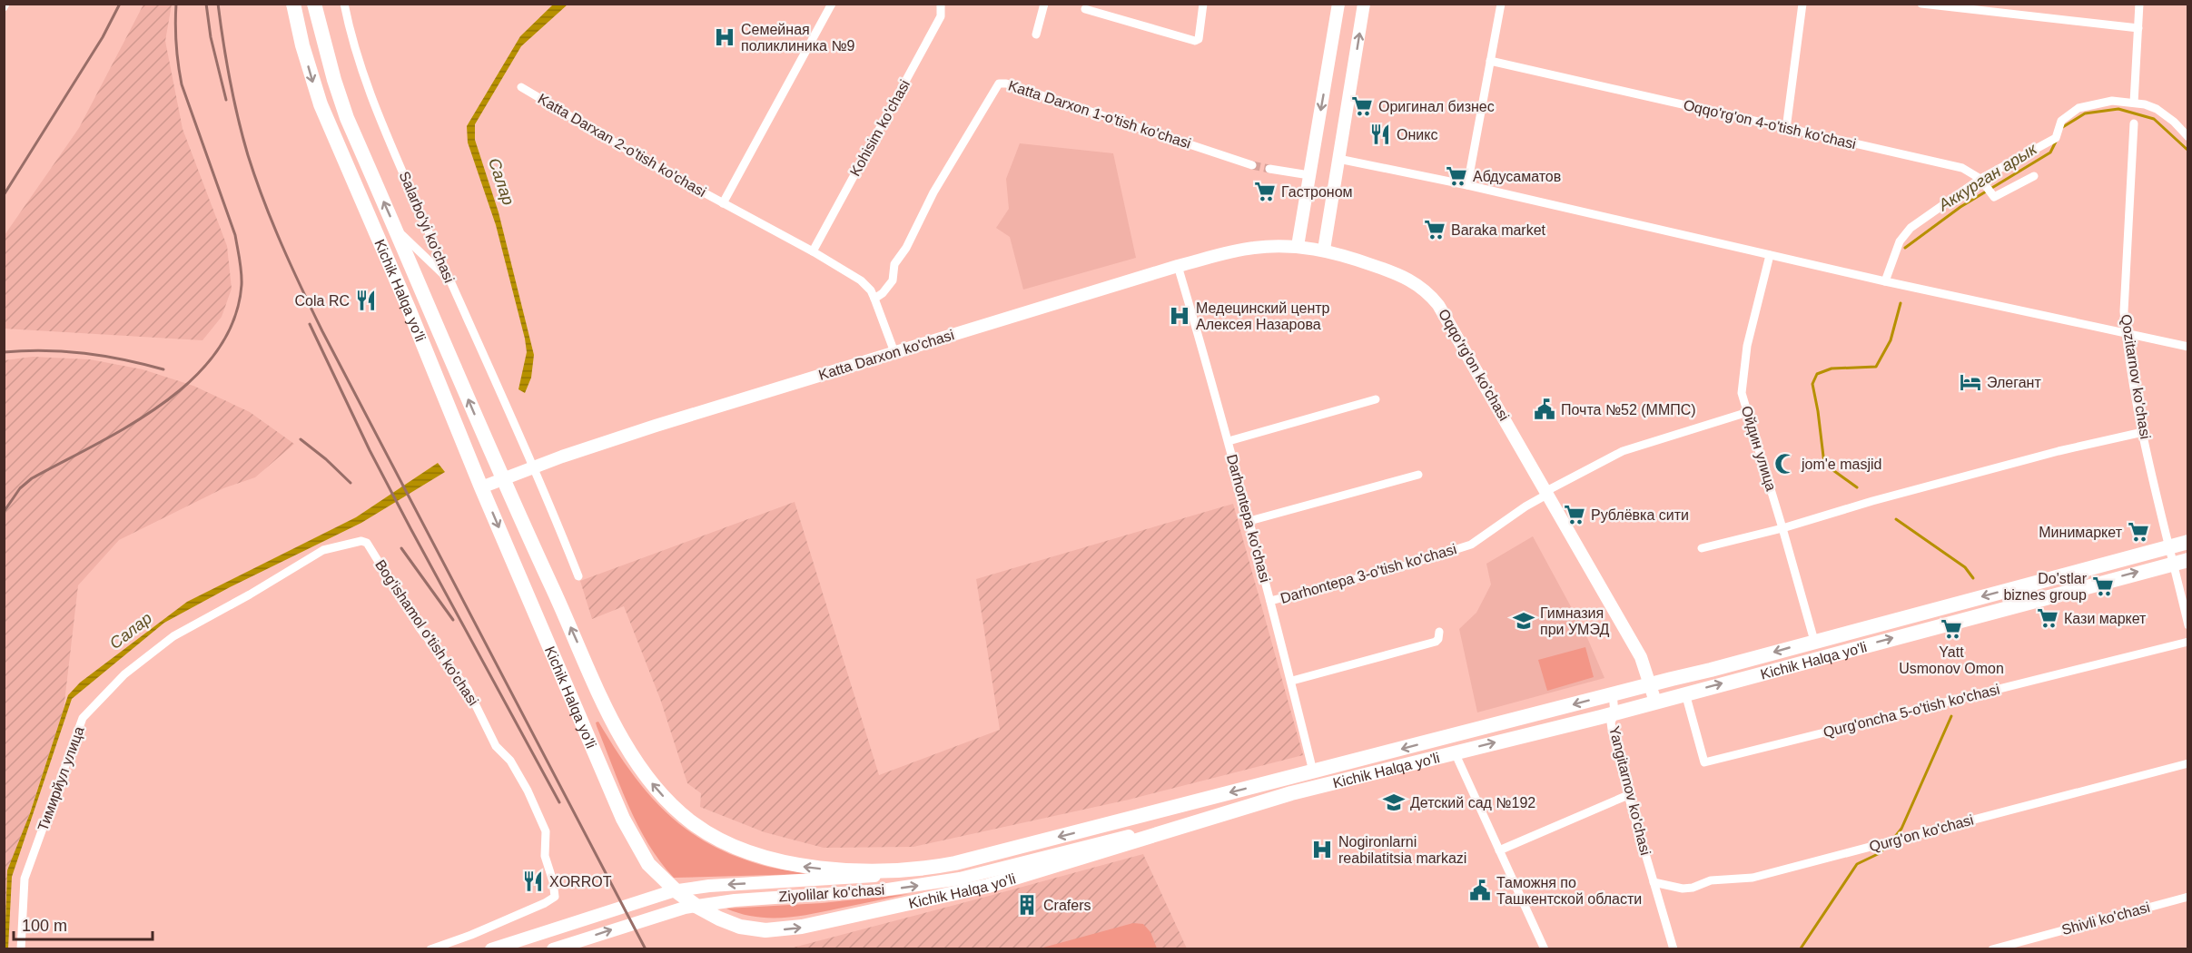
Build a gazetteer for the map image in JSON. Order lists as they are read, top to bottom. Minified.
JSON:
{"streets":{"highway":["Kichik Halqa yo'li"],"main road":["Katta Darxon ko'chasi","Oqqo'rg'on ko'chasi","Ziyolilar ko'chasi"],"street":["Katta Darxon 1-o'tish ko'chasi","Oqqo'rg'on 4-o'tish ko'chasi","Kohisim ko'chasi","Katta Darxan 2-o'tish ko'chasi","Salarbo'yi ko'chasi","Qozitarnov ko'chasi","Ойдин улица","Darhontepa ko'chasi","Darhontepa 3-o'tish ko'chasi","Bog'ishamol o'tish ko'chasi","Qurg'oncha 5-o'tish ko'chasi","Тимирйул улица","Yangitarnov ko'chasi","Qurg'on ko'chasi","Shivli ko'chasi"]},"crossings":[["Katta Darxon 1-o'tish ko'chasi","Katta Darxan 2-o'tish ko'chasi"],["Kohisim ko'chasi","Katta Darxan 2-o'tish ko'chasi"],["Katta Darxan 2-o'tish ko'chasi","Katta Darxon ko'chasi"],["Salarbo'yi ko'chasi","Katta Darxon ko'chasi"],["Kichik Halqa yo'li","Katta Darxon ko'chasi"],["Kichik Halqa yo'li","Oqqo'rg'on ko'chasi"],["Kichik Halqa yo'li","Qozitarnov ko'chasi"],["Kichik Halqa yo'li","Ойдин улица"],["Kichik Halqa yo'li","Darhontepa ko'chasi"],["Kichik Halqa yo'li","Qurg'oncha 5-o'tish ko'chasi"],["Kichik Halqa yo'li","Yangitarnov ko'chasi"],["Kichik Halqa yo'li","Ziyolilar ko'chasi"],["Katta Darxon ko'chasi","Oqqo'rg'on ko'chasi"],["Katta Darxon ko'chasi","Darhontepa ko'chasi"],["Oqqo'rg'on ko'chasi","Darhontepa 3-o'tish ko'chasi"],["Ойдин улица","Darhontepa 3-o'tish ko'chasi"],["Darhontepa ko'chasi","Darhontepa 3-o'tish ko'chasi"],["Bog'ishamol o'tish ko'chasi","Тимирйул улица"],["Yangitarnov ko'chasi","Qurg'on ko'chasi"]],"water":["Аккурган арык","Салар"],"places":{"hospital":["Семейная поликлиника №9","Медецинский центр Алексея Назарова","Nogironlarni reabilatitsia markazi"],"supermarket":["Оригинал бизнес","Абдусаматов","Гастроном","Baraka market","Рублёвка сити","Минимаркет","Do'stlar biznes group","Кази маркет","Yatt Usmonov Omon"],"restaurant":["Оникс","Cola RC","XORROT"],"hotel":["Элегант"],"public building":["Почта №52 (ММПС)","Таможня по Ташкентской области"],"mosque":["jom'e masjid"],"school or university":["Гимназия при УМЭД","Детский сад №192"],"building":["Crafers"]},"scale_bar":"100 m"}
